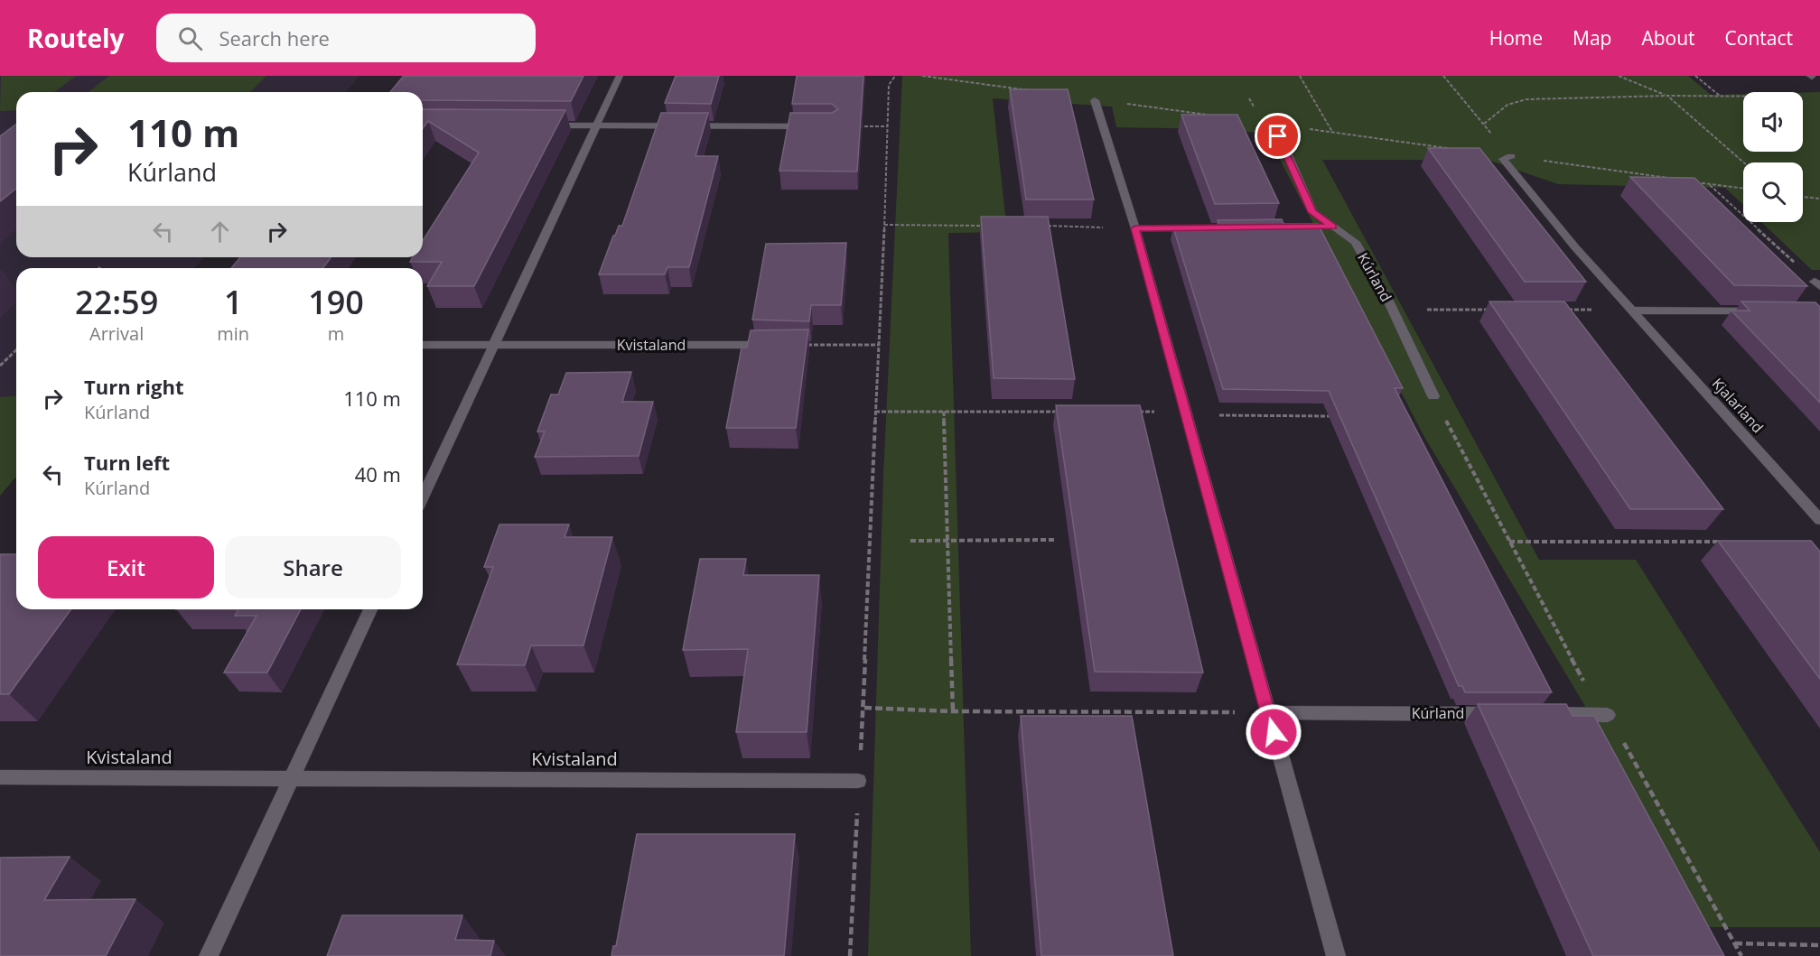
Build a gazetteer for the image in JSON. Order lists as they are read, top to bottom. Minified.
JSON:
{"streets":{"street":["Kúrland","Kvistaland","Kjalarland"]},"page":{"header":"Routely","search":"Search here","nav":["Home","Map","About","Contact"],"turn":["110 m","Kúrland"],"eta":["22:59","Arrival","1","min","190","m"],"list":[{"name":"Turn right","note":"Kúrland","value":"110 m"},{"name":"Turn left","note":"Kúrland","value":"40 m"}],"buttons":["Exit","Share"]}}
